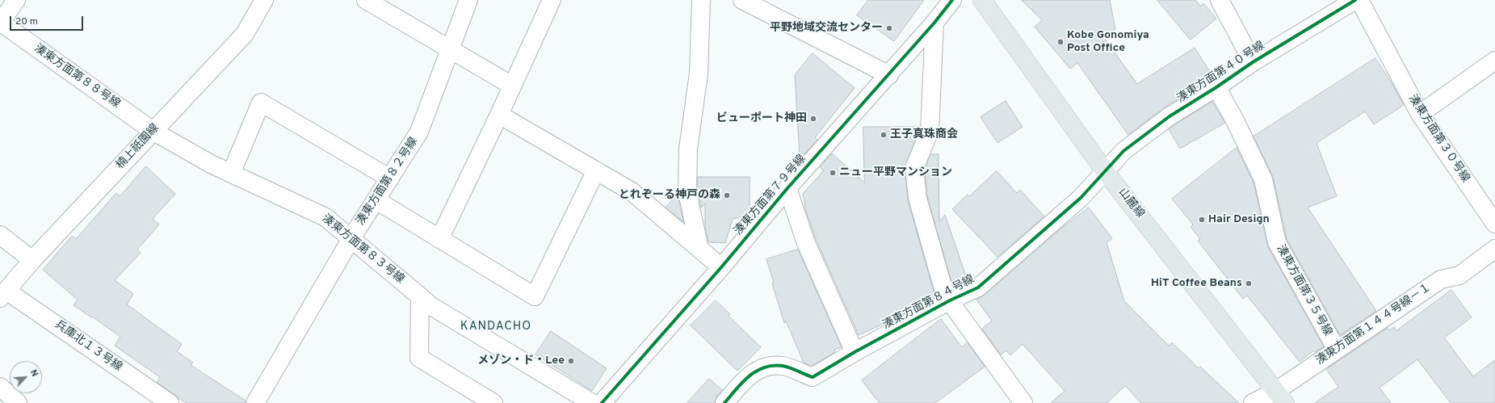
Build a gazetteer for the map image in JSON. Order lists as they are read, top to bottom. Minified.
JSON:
{"streets":{"main road":["山麓線"],"street":["湊東方面第４０号線","湊東方面第８８号線","湊東方面第３０号線","楠上祇園線","湊東方面第８２号線","湊東方面第７９号線","湊東方面第８３号線","湊東方面第３５号線","湊東方面第８４号線","湊東方面第１４４号線－１","兵庫北１３号線"]},"crossings":[["湊東方面第４０号線","山麓線"],["湊東方面第４０号線","湊東方面第３５号線"],["湊東方面第４０号線","湊東方面第８４号線"],["湊東方面第８８号線","楠上祇園線"],["湊東方面第８８号線","湊東方面第８３号線"],["楠上祇園線","湊東方面第８３号線"],["楠上祇園線","兵庫北１３号線"],["湊東方面第８２号線","湊東方面第８３号線"],["山麓線","湊東方面第８４号線"],["山麓線","湊東方面第１４４号線－１"],["湊東方面第３５号線","湊東方面第１４４号線－１"]],"districts":["KANDACHO"],"places":["平野地域交流センター","Kobe Gonomiya Post Office","ビューポート神田","王子真珠商会","ニュー平野マンション","とれぞーる神戸の森","Hair Design","HiT Coffee Beans","メゾン・ド・Lee"],"scale_bar":"20 m","north":"top right"}
